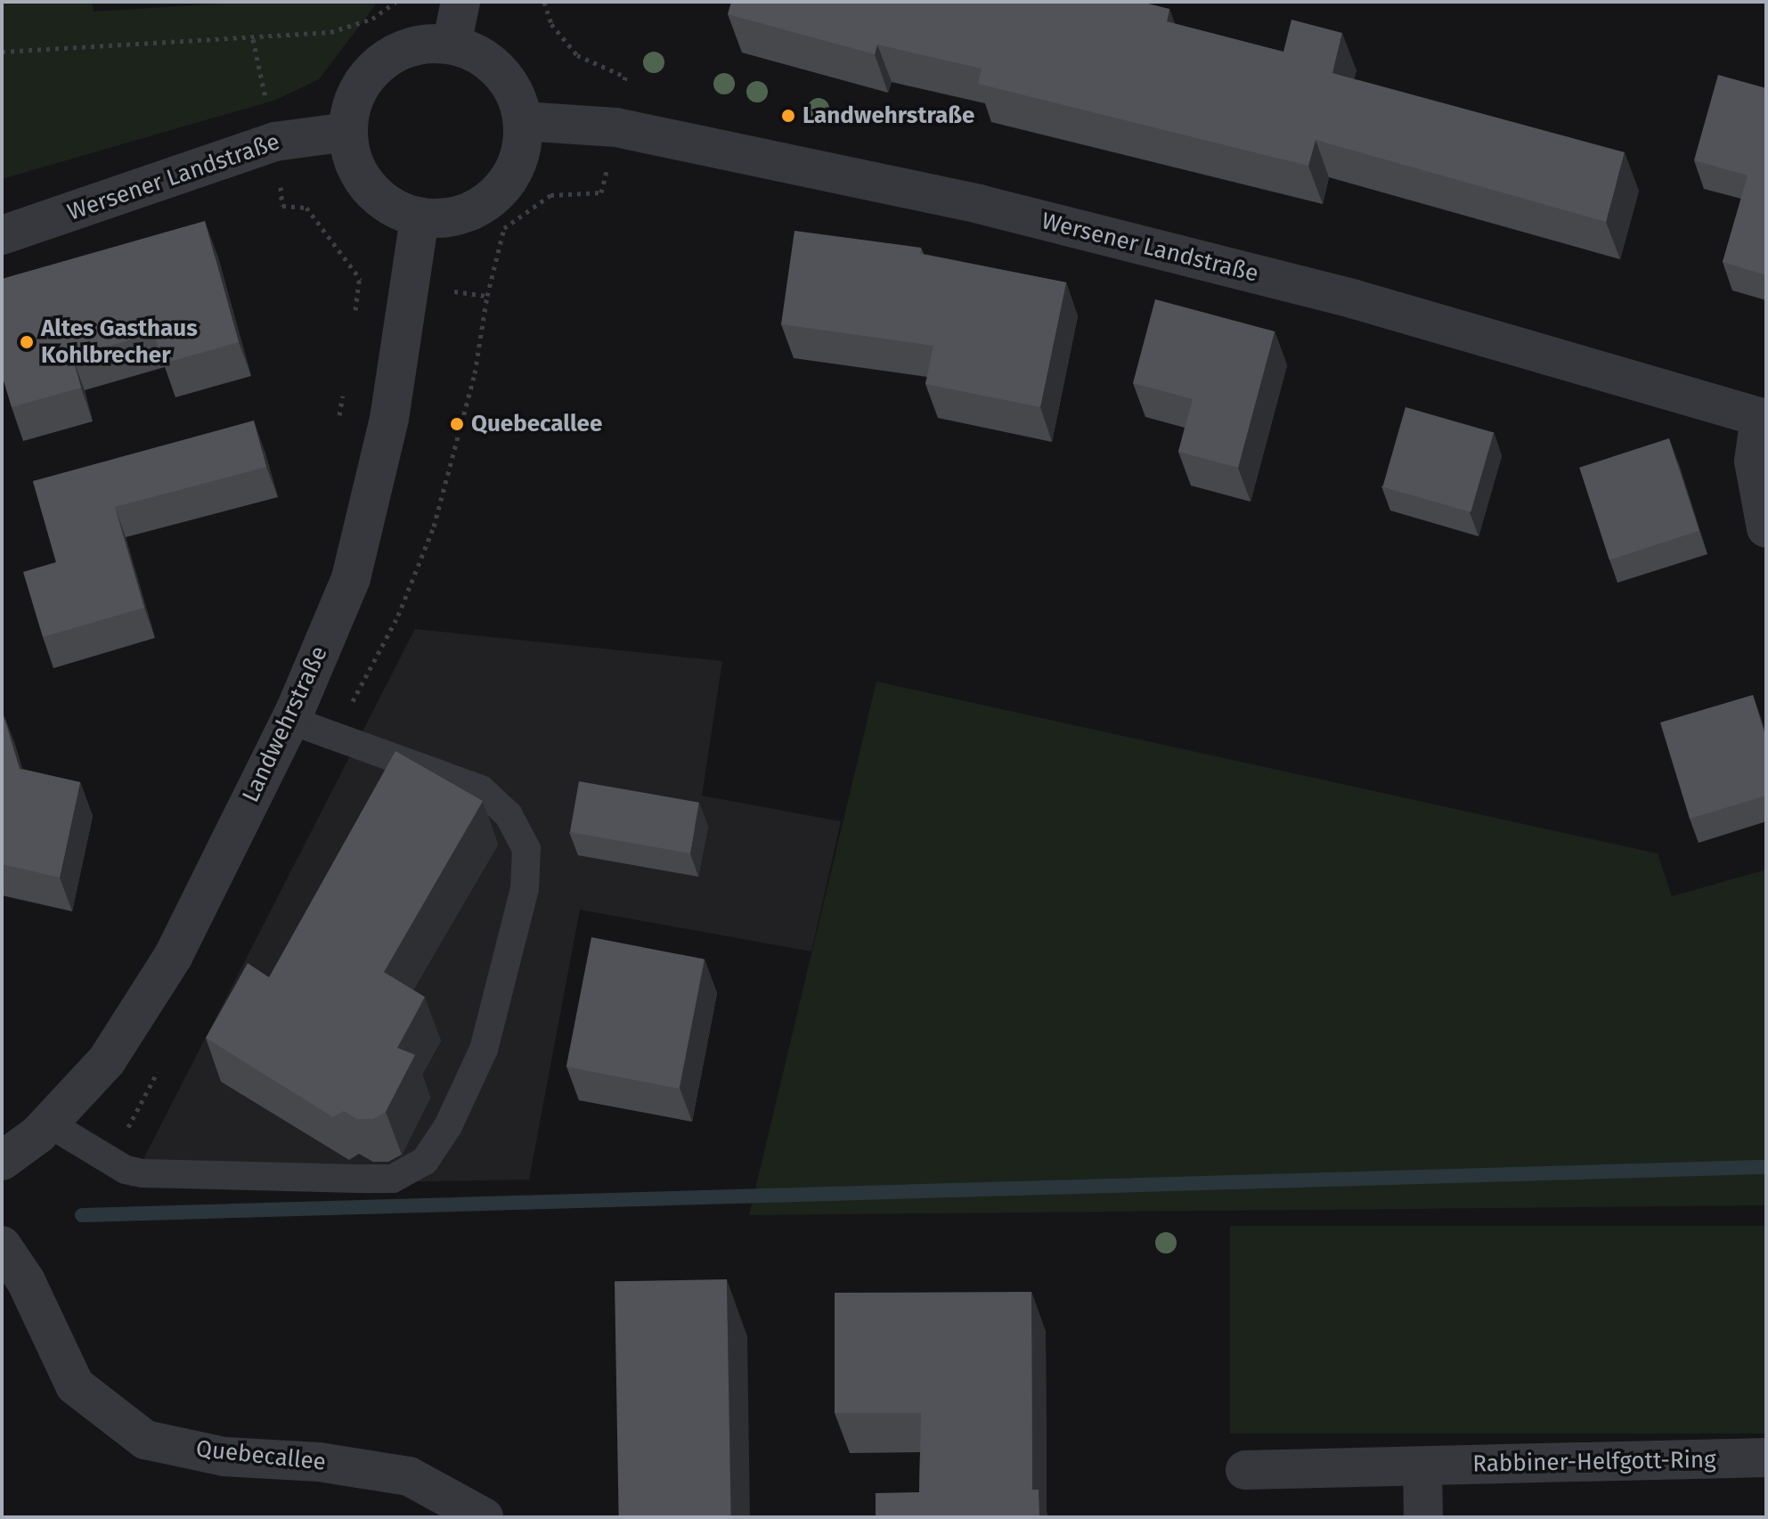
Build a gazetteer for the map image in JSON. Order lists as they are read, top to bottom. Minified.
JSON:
{"streets":{"street":["Wersener Landstraße","Landwehrstraße","Quebecallee","Rabbiner-Helfgott-Ring"]},"crossings":[["Wersener Landstraße","Landwehrstraße"]],"places":["Landwehrstraße","Altes Gasthaus Kohlbrecher","Quebecallee"]}
